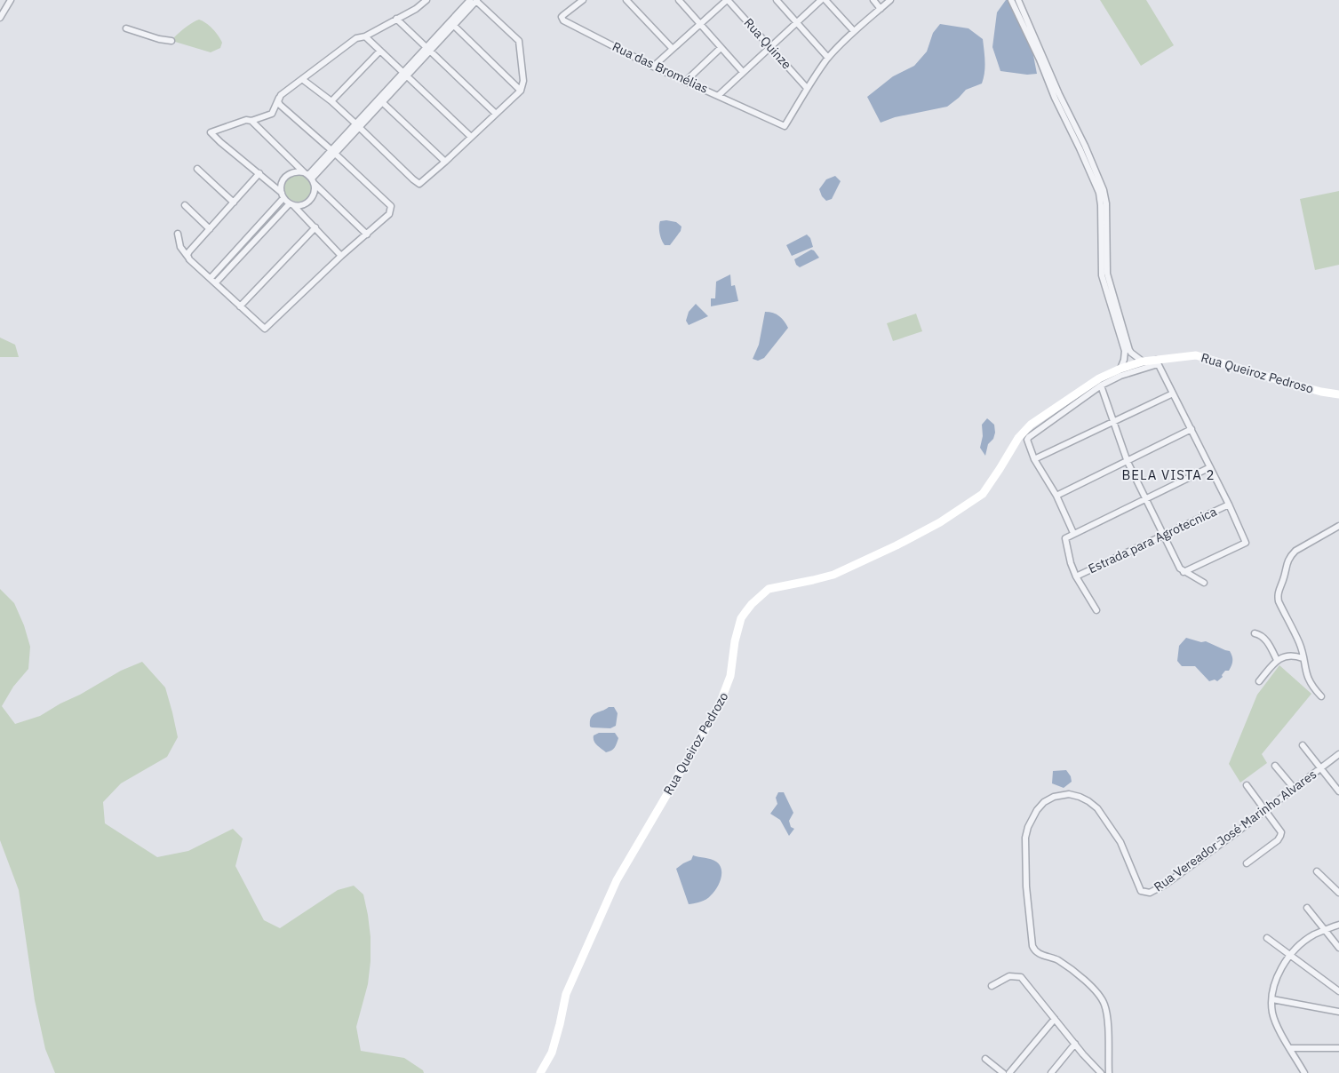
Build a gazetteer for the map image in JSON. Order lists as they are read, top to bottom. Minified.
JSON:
{"streets":{"street":["Rua Quinze","Rua das Bromélias","Rua Queiroz Pedroso","Estrada para Agrotecnica","Rua Queiroz Pedrozo","Rua Vereador José Marinho Alvares"]},"crossings":[["Rua Quinze","Rua das Bromélias"],["Rua Queiroz Pedroso","Rua Queiroz Pedrozo"]],"districts":["BELA VISTA 2"]}
